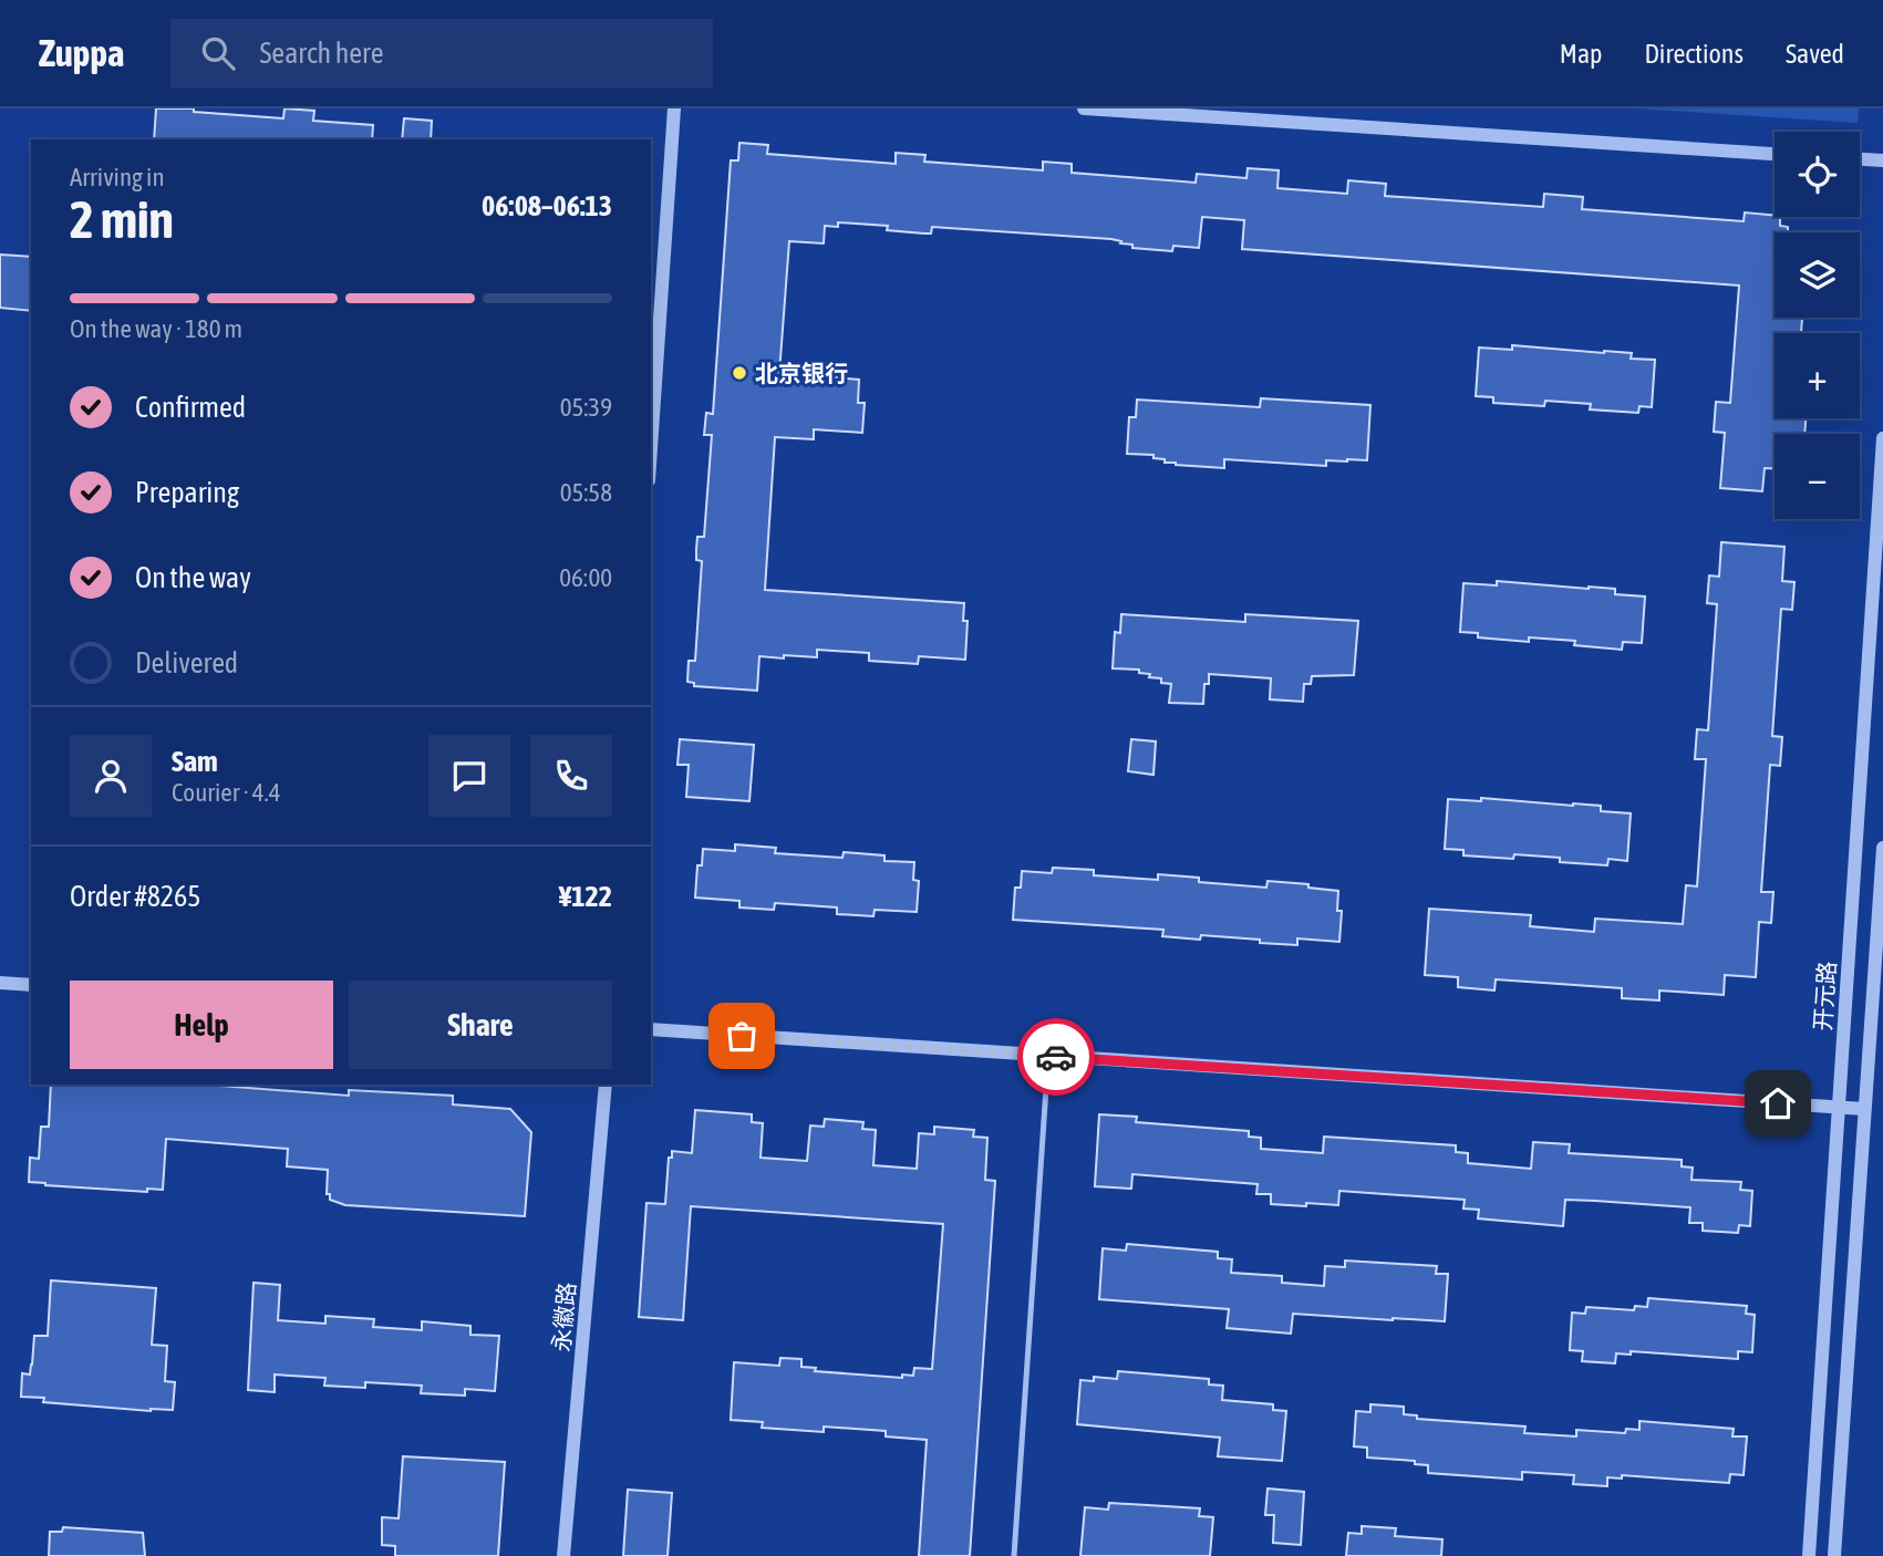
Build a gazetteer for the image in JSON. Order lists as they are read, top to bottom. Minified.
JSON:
{"streets":{"street":["开元路","永徽路"]},"places":["北京银行"],"page":{"header":"Zuppa","search":"Search here","nav":["Map","Directions","Saved"],"map_buttons":["+","−"],"heading":["2 min","Arriving in","06:08–06:13"],"panel":["Sam","Courier · 4.4","Order #8265","¥122"],"bar":"On the way · 180 m","list":[["Confirmed","05:39"],["Preparing","05:58"],["On the way","06:00"],"Delivered"],"buttons":["Help","Share"]}}
